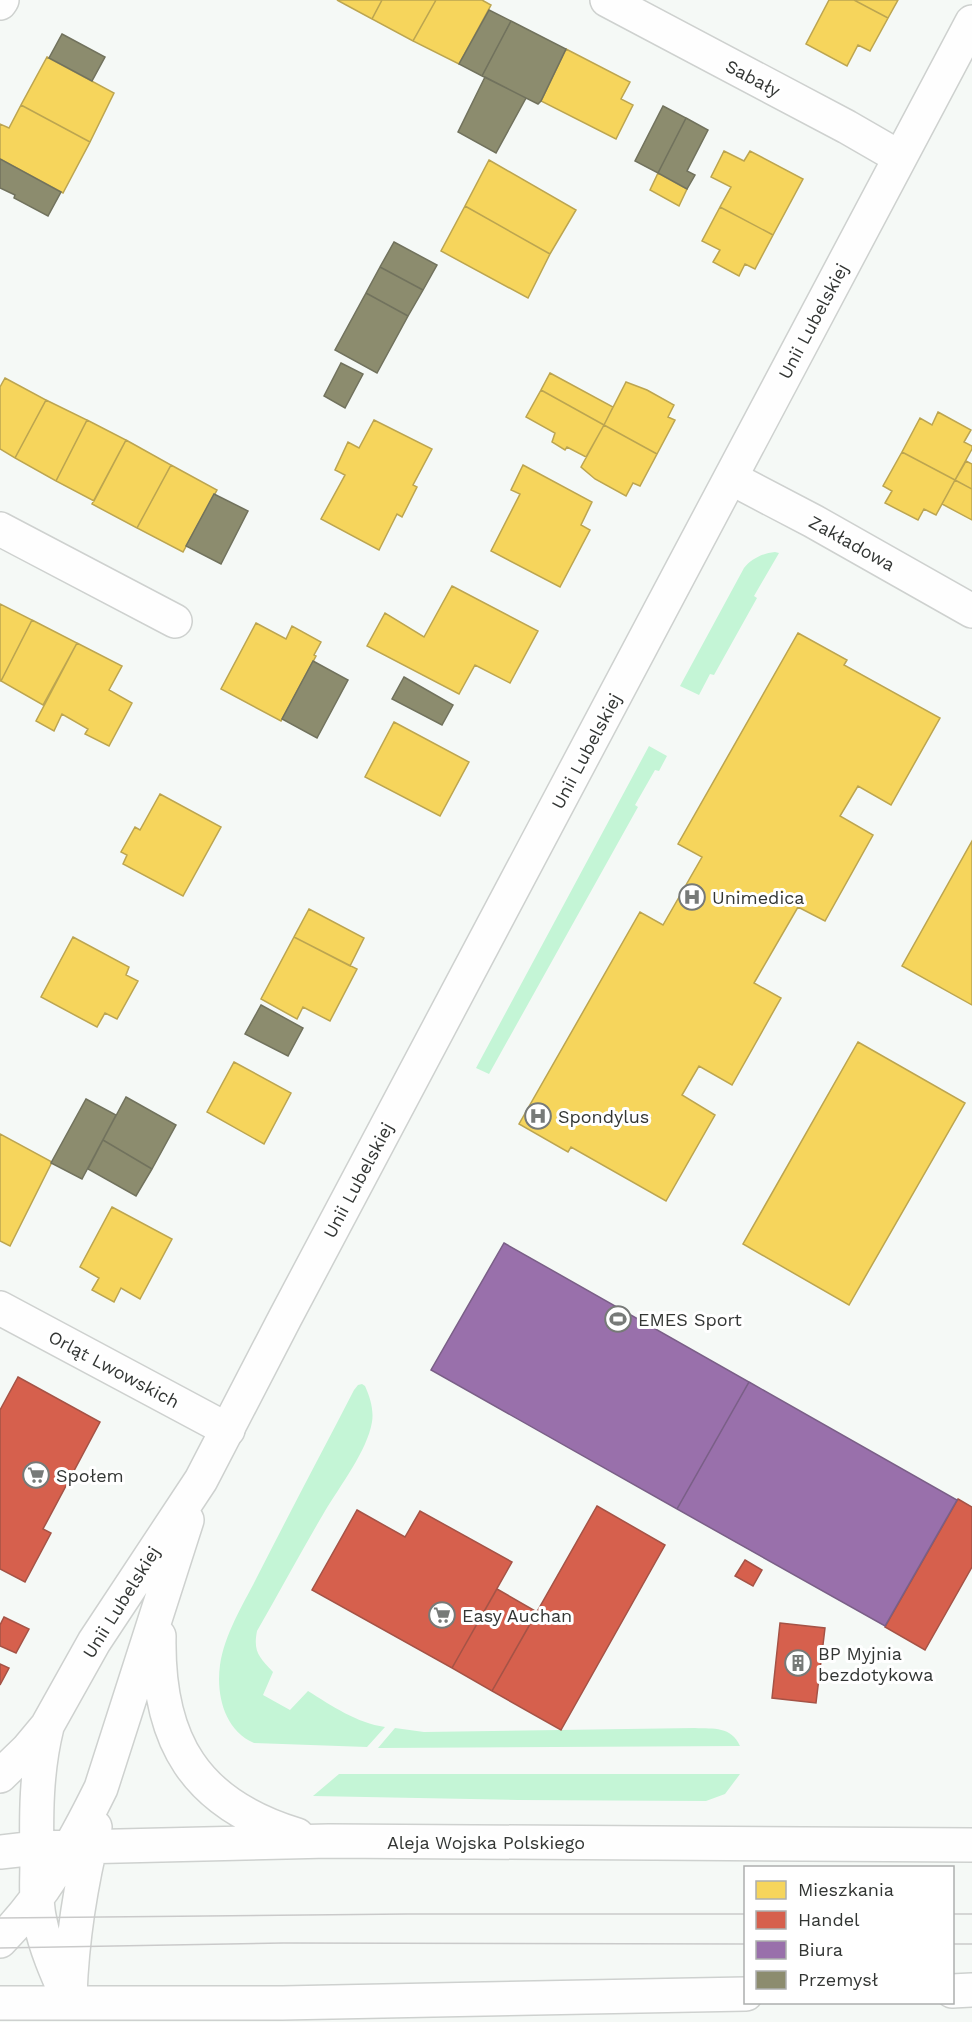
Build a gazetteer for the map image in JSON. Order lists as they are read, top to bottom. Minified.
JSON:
{"streets":{"street":["Sabały","Unii Lubelskiej","Zakładowa","Orląt Lwowskich","Aleja Wojska Polskiego"]},"crossings":[["Sabały","Unii Lubelskiej"],["Unii Lubelskiej","Zakładowa"],["Unii Lubelskiej","Orląt Lwowskich"],["Unii Lubelskiej","Aleja Wojska Polskiego"]],"places":{"hospital":["Unimedica","Spondylus"],"sports":["EMES Sport"],"supermarket":["Społem","Easy Auchan"],"building":["BP Myjnia bezdotykowa"]},"legend":["Mieszkania","Handel","Biura","Przemysł"]}
